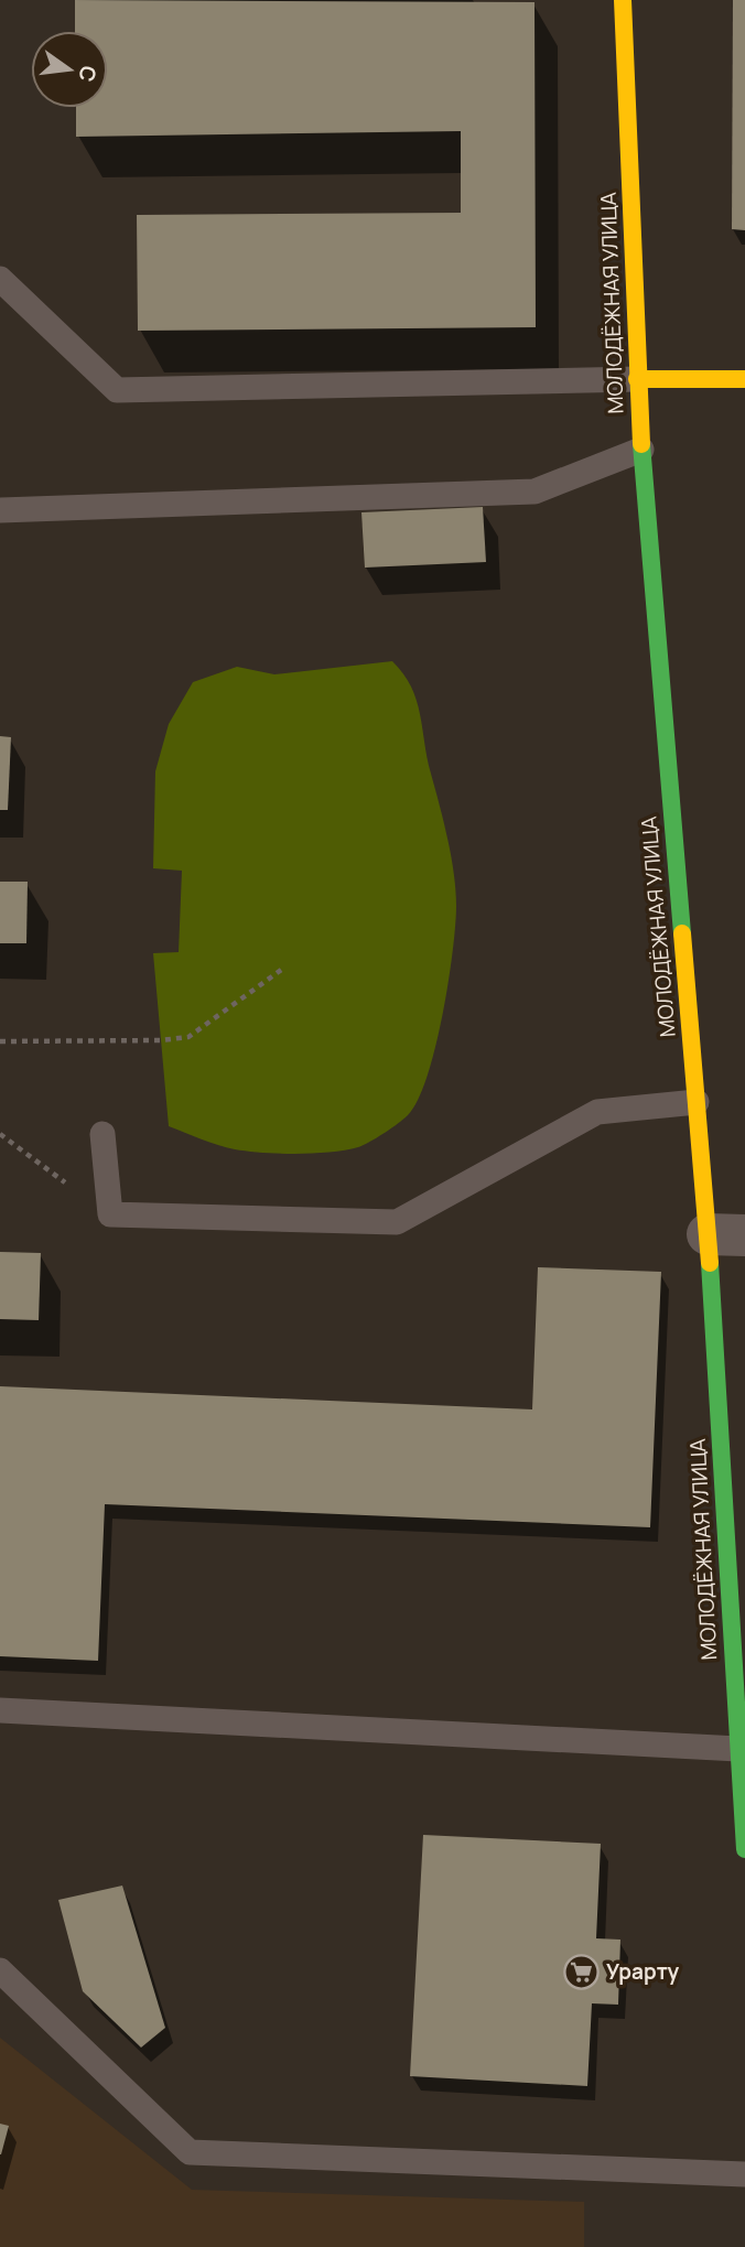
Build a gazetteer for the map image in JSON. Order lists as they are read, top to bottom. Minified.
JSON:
{"streets":{"street":["МОЛОДЁЖНАЯ УЛИЦА"]},"places":{"supermarket":["Урарту"]},"north":"right"}
